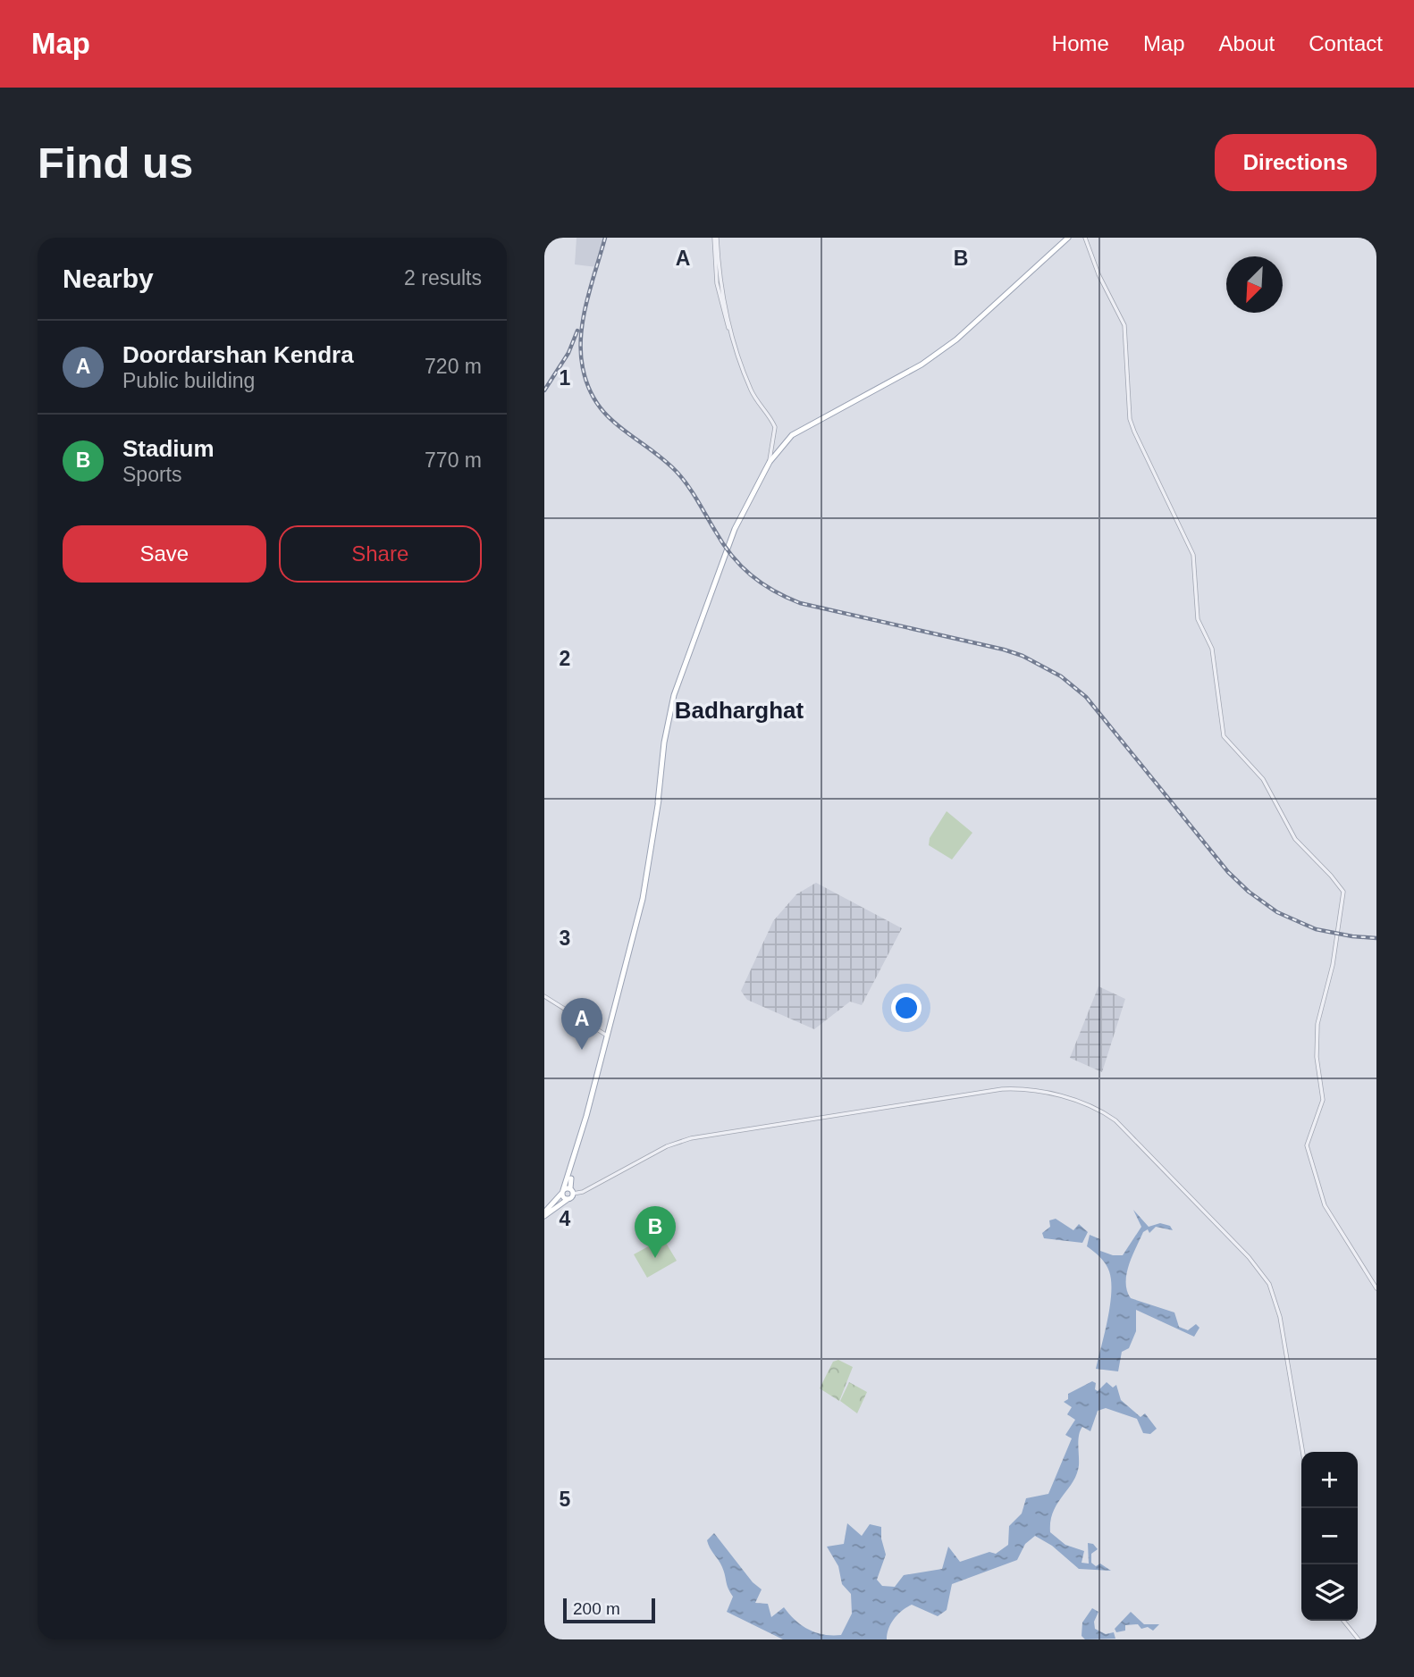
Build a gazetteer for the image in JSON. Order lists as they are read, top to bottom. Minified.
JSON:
{"districts":["Badharghat"],"scale_bar":"200 m","north":"bottom left","page":{"header":"Map","nav":["Home","Map","About","Contact"],"buttons":["Directions",["Save","Share"]],"title":"Find us","heading":["Nearby","2 results"],"list":[{"mark":"A","name":"Doordarshan Kendra","note":"Public building","value":"720 m"},{"mark":"B","name":"Stadium","note":"Sports","value":"770 m"}],"pins":["A","B"],"map_buttons":["+","−"],"scale":"200 m"},"grid":{"columns":["A","B"],"rows":["1","2","3","4","5"]}}
